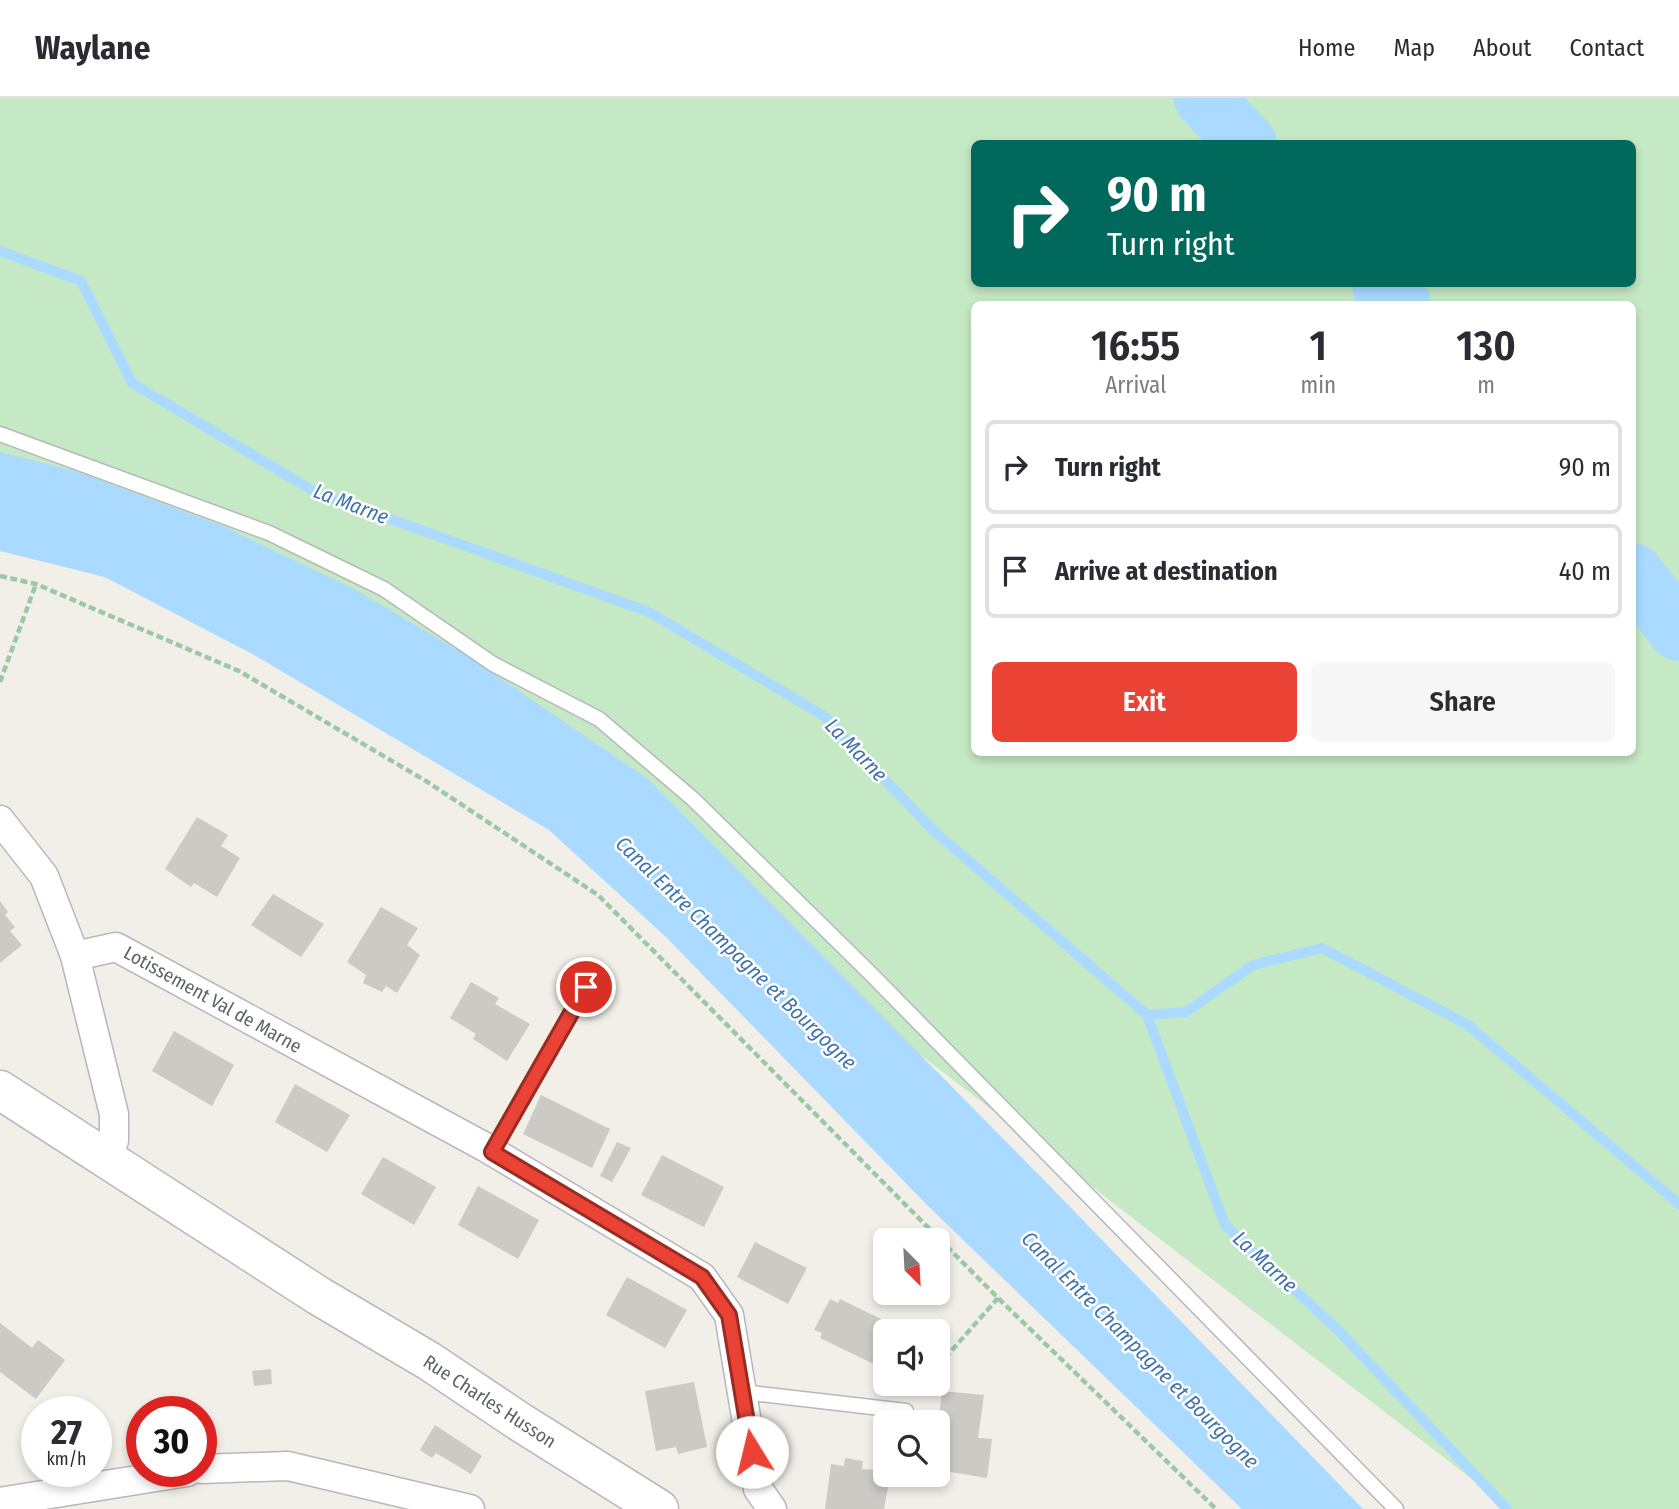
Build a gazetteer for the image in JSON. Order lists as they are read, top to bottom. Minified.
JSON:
{"streets":{"street":["Lotissement Val de Marne","Rue Charles Husson"]},"water":["La Marne","Canal Entre Champagne et Bourgogne"],"north":"bottom right","page":{"header":"Waylane","nav":["Home","Map","About","Contact"],"turn":["90 m","Turn right"],"eta":["16:55","Arrival","1","min","130","m"],"list":[{"name":"Turn right","value":"90 m"},{"name":"Arrive at destination","value":"40 m"}],"buttons":["Exit","Share"],"speed":"27 km/h","limit":"30"}}
